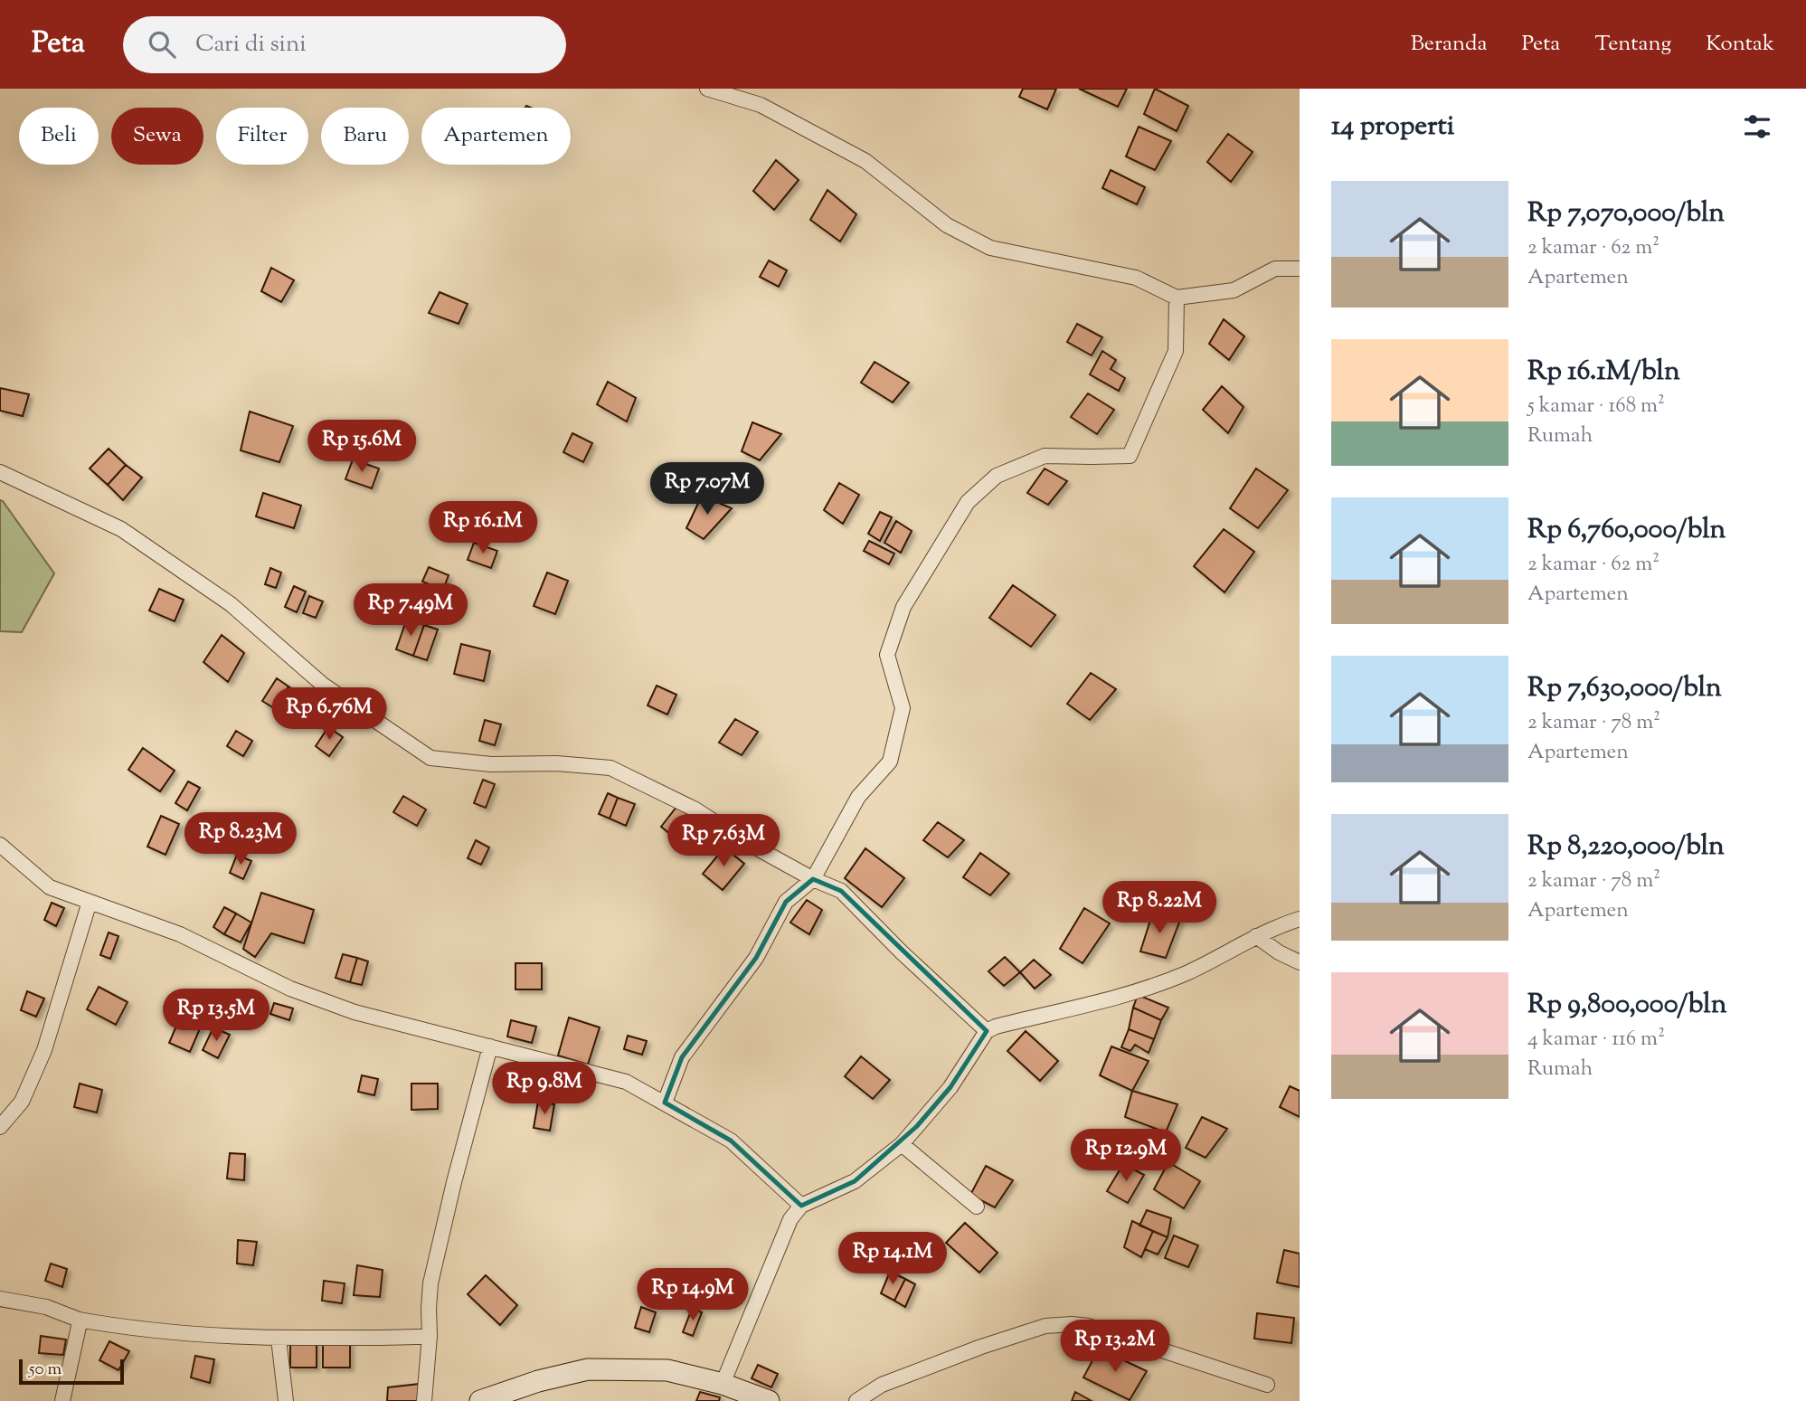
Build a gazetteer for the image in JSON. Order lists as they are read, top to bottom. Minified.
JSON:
{"scale_bar":"50 m","page":{"header":"Peta","search":"Cari di sini","nav":["Beranda","Peta","Tentang","Kontak"],"heading":"14 properti","chip":["Beli","Sewa","Filter","Baru","Apartemen"],"list":[{"name":"Rp 7,070,000/bln","note":"2 kamar · 62 m² · Apartemen"},{"name":"Rp 16.1M/bln","note":"5 kamar · 168 m² · Rumah"},{"name":"Rp 6,760,000/bln","note":"2 kamar · 62 m² · Apartemen"},{"name":"Rp 7,630,000/bln","note":"2 kamar · 78 m² · Apartemen"},{"name":"Rp 8,220,000/bln","note":"2 kamar · 78 m² · Apartemen"},{"name":"Rp 9,800,000/bln","note":"4 kamar · 116 m² · Rumah"}],"price":["Rp 15.6M","Rp 7.07M","Rp 16.1M","Rp 7.49M","Rp 6.76M","Rp 8.23M","Rp 7.63M","Rp 8.22M","Rp 13.5M","Rp 9.8M","Rp 12.9M","Rp 14.1M","Rp 14.9M","Rp 13.2M"],"scale":"50 m"}}
